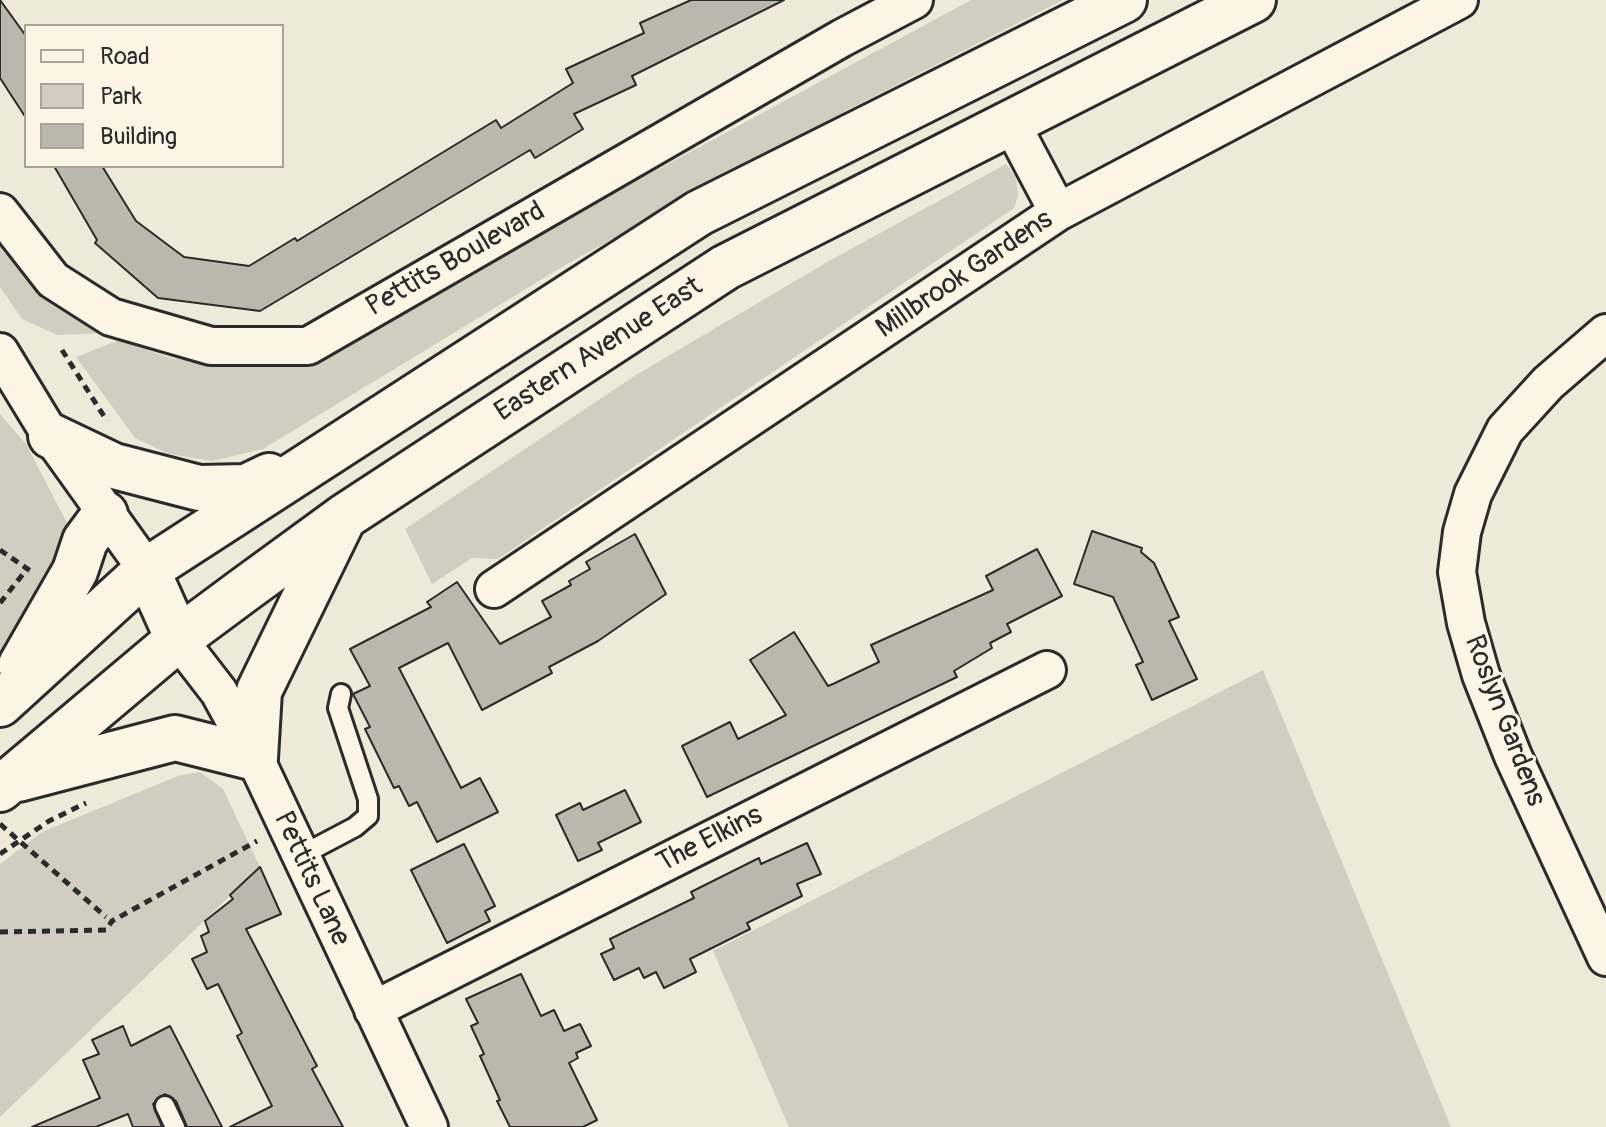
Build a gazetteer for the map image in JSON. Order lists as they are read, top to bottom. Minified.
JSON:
{"streets":{"highway":["Eastern Avenue East"],"street":["Pettits Boulevard","Millbrook Gardens","Roslyn Gardens","The Elkins","Pettits Lane"]},"crossings":[["Eastern Avenue East","Pettits Lane"],["The Elkins","Pettits Lane"]],"legend":["Road","Park","Building"]}
